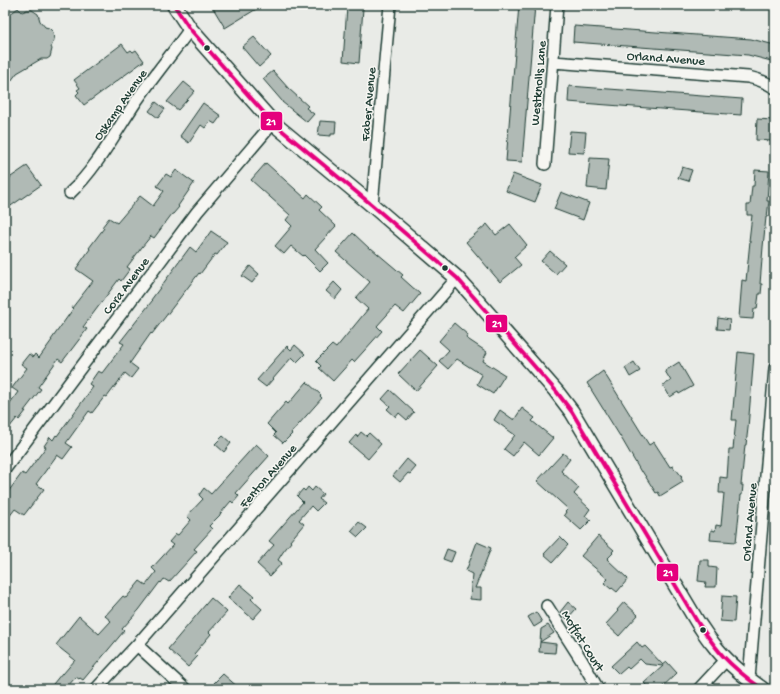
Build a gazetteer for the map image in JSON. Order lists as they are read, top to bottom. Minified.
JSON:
{"streets":{"street":["Orland Avenue","Westknolls Lane","Oskamp Avenue","Faber Avenue","Cora Avenue","Fenton Avenue","Moffat Court"]},"crossings":[["Orland Avenue","Westknolls Lane"]],"lines":["transit line 21"]}
